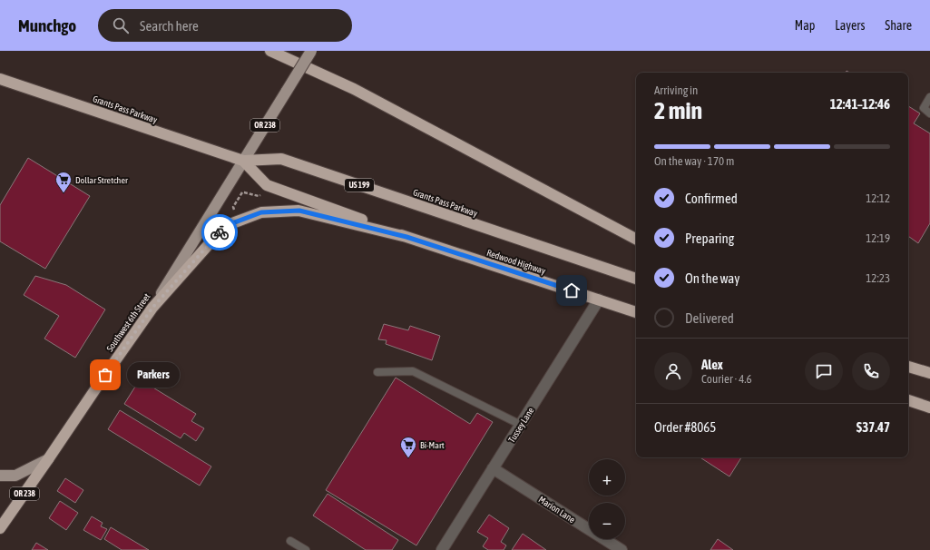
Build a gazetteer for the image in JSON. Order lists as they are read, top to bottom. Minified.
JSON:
{"streets":{"highway":["Grants Pass Parkway","OR 238","US 199","Redwood Highway","Southwest 6th Street"],"street":["Tussey Lane","Marion Lane"]},"crossings":[["Grants Pass Parkway","OR 238"],["Grants Pass Parkway","Redwood Highway"],["Grants Pass Parkway","Southwest 6th Street"],["OR 238","Southwest 6th Street"],["Redwood Highway","Tussey Lane"],["Tussey Lane","Marion Lane"]],"places":{"supermarket":["Dollar Stretcher","Bi-Mart"],"other":["Parkers"]},"page":{"header":"Munchgo","search":"Search here","nav":["Map","Layers","Share"],"heading":["2 min","Arriving in","12:41–12:46"],"panel":["Alex","Courier · 4.6","Order #8065","$37.47"],"bar":"On the way · 170 m","list":[["Confirmed","12:12"],["Preparing","12:19"],["On the way","12:23"],"Delivered"],"bubble":"Parkers","map_buttons":["+","−"]}}
